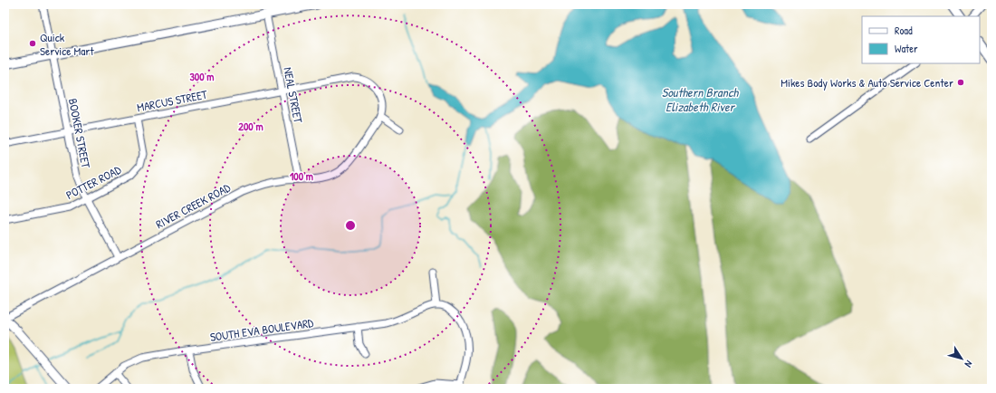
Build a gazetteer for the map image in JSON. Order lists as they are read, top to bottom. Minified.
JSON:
{"streets":{"street":["NEAL STREET","MARCUS STREET","BOOKER STREET","POTTER ROAD","RIVER CREEK ROAD","SOUTH EVA BOULEVARD"]},"crossings":[["NEAL STREET","MARCUS STREET"],["NEAL STREET","RIVER CREEK ROAD"],["MARCUS STREET","BOOKER STREET"],["MARCUS STREET","POTTER ROAD"],["MARCUS STREET","RIVER CREEK ROAD"],["BOOKER STREET","POTTER ROAD"],["BOOKER STREET","RIVER CREEK ROAD"]],"water":["Southern Branch Elizabeth River"],"places":["Quick Service Mart","Mikes Body Works & Auto Service Center"],"legend":["Road","Water"],"north":"bottom right","rings":["300 m","200 m","100 m"]}
